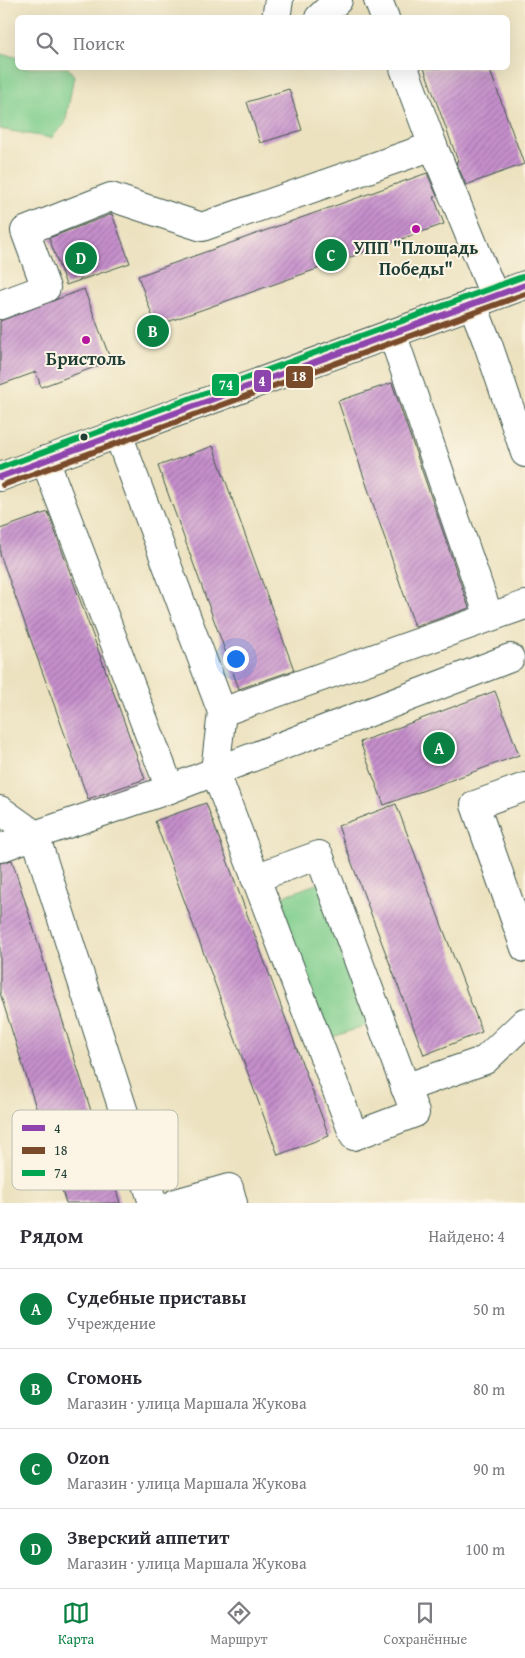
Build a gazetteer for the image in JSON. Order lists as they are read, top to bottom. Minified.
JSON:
{"places":["УПП \"Площадь Победы\"","Бристоль"],"lines":["transit line 74","transit line 4","transit line 18"],"legend":["4","18","74"],"page":{"search":"Поиск","pins":["C","D","B","A"],"heading":["Рядом","Найдено: 4"],"list":[{"mark":"A","name":"Судебные приставы","note":"Учреждение","value":"50 m"},{"mark":"B","name":"Сгомонь","note":"Магазин · улица Маршала Жукова","value":"80 m"},{"mark":"C","name":"Ozon","note":"Магазин · улица Маршала Жукова","value":"90 m"},{"mark":"D","name":"Зверский аппетит","note":"Магазин · улица Маршала Жукова","value":"100 m"}],"nav":["Карта","Маршрут","Сохранённые"]}}
